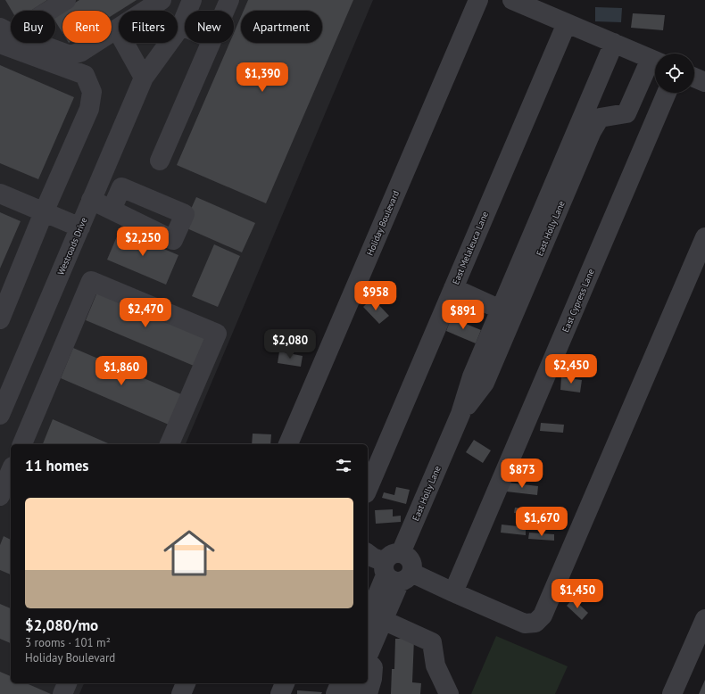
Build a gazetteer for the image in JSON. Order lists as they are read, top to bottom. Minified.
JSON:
{"streets":{"street":["Holiday Boulevard","East Holly Lane","Westroads Drive","East Melaleuca Lane","East Cypress Lane"]},"page":{"chip":["Buy","Rent","Filters","New","Apartment"],"price":["$1,390","$2,250","$958","$2,470","$891","$2,080","$2,450","$1,860","$873","$1,670","$1,450"],"heading":"11 homes","list":[{"name":"$2,080/mo","note":"3 rooms · 101 m² · Holiday Boulevard"}]}}
